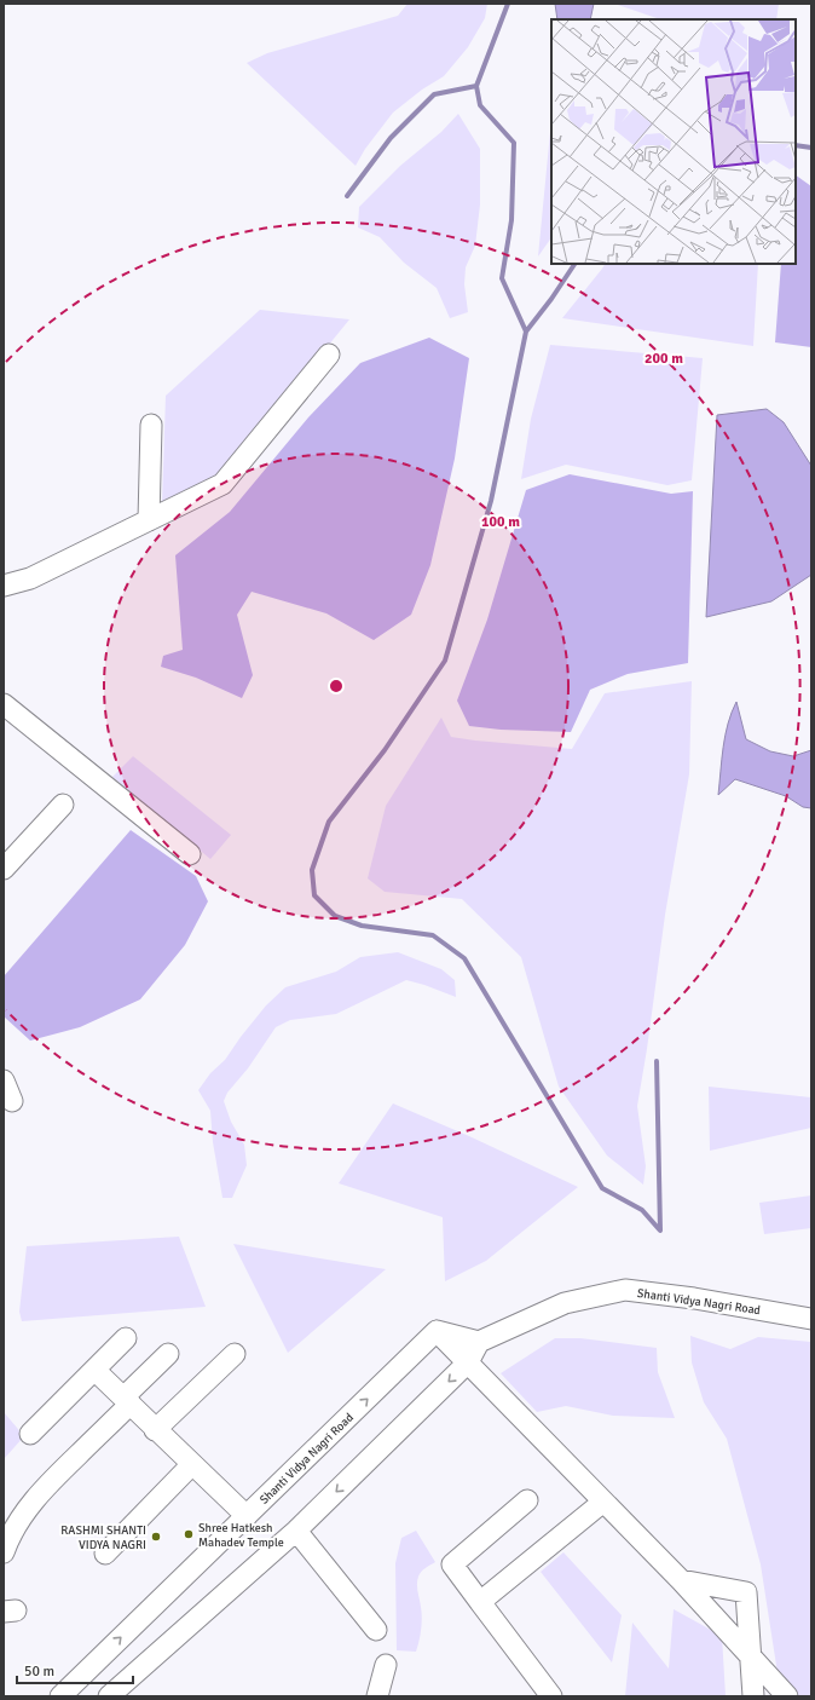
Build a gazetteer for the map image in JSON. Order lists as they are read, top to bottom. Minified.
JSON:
{"streets":{"street":["Shanti Vidya Nagri Road"]},"places":["Shree Hatkesh Mahadev Temple","RASHMI SHANTI VIDYA NAGRI"],"scale_bar":"50 m","rings":["200 m","100 m"]}
